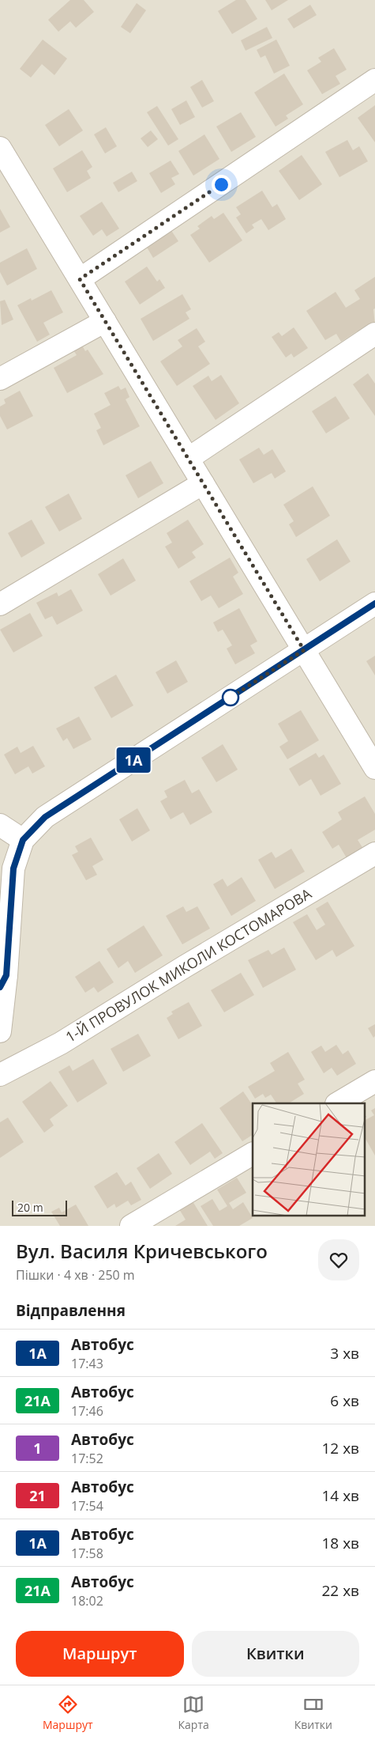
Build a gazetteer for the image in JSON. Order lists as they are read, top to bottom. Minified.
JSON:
{"streets":{"street":["1-Й ПРОВУЛОК МИКОЛИ КОСТОМАРОВА"]},"lines":["bus line 1А"],"scale_bar":"20 m","page":{"on_map":"1А","scale":"20 m","heading":[["Вул. Василя Кричевського","Пішки · 4 хв · 250 m"],"Відправлення"],"list":[{"mark":"1А","name":"Автобус","note":"17:43","value":"3 хв"},{"mark":"21А","name":"Автобус","note":"17:46","value":"6 хв"},{"mark":"1","name":"Автобус","note":"17:52","value":"12 хв"},{"mark":"21","name":"Автобус","note":"17:54","value":"14 хв"},{"mark":"1А","name":"Автобус","note":"17:58","value":"18 хв"},{"mark":"21А","name":"Автобус","note":"18:02","value":"22 хв"}],"buttons":["Маршрут","Квитки"],"tabs":["Маршрут","Карта","Квитки"]}}
